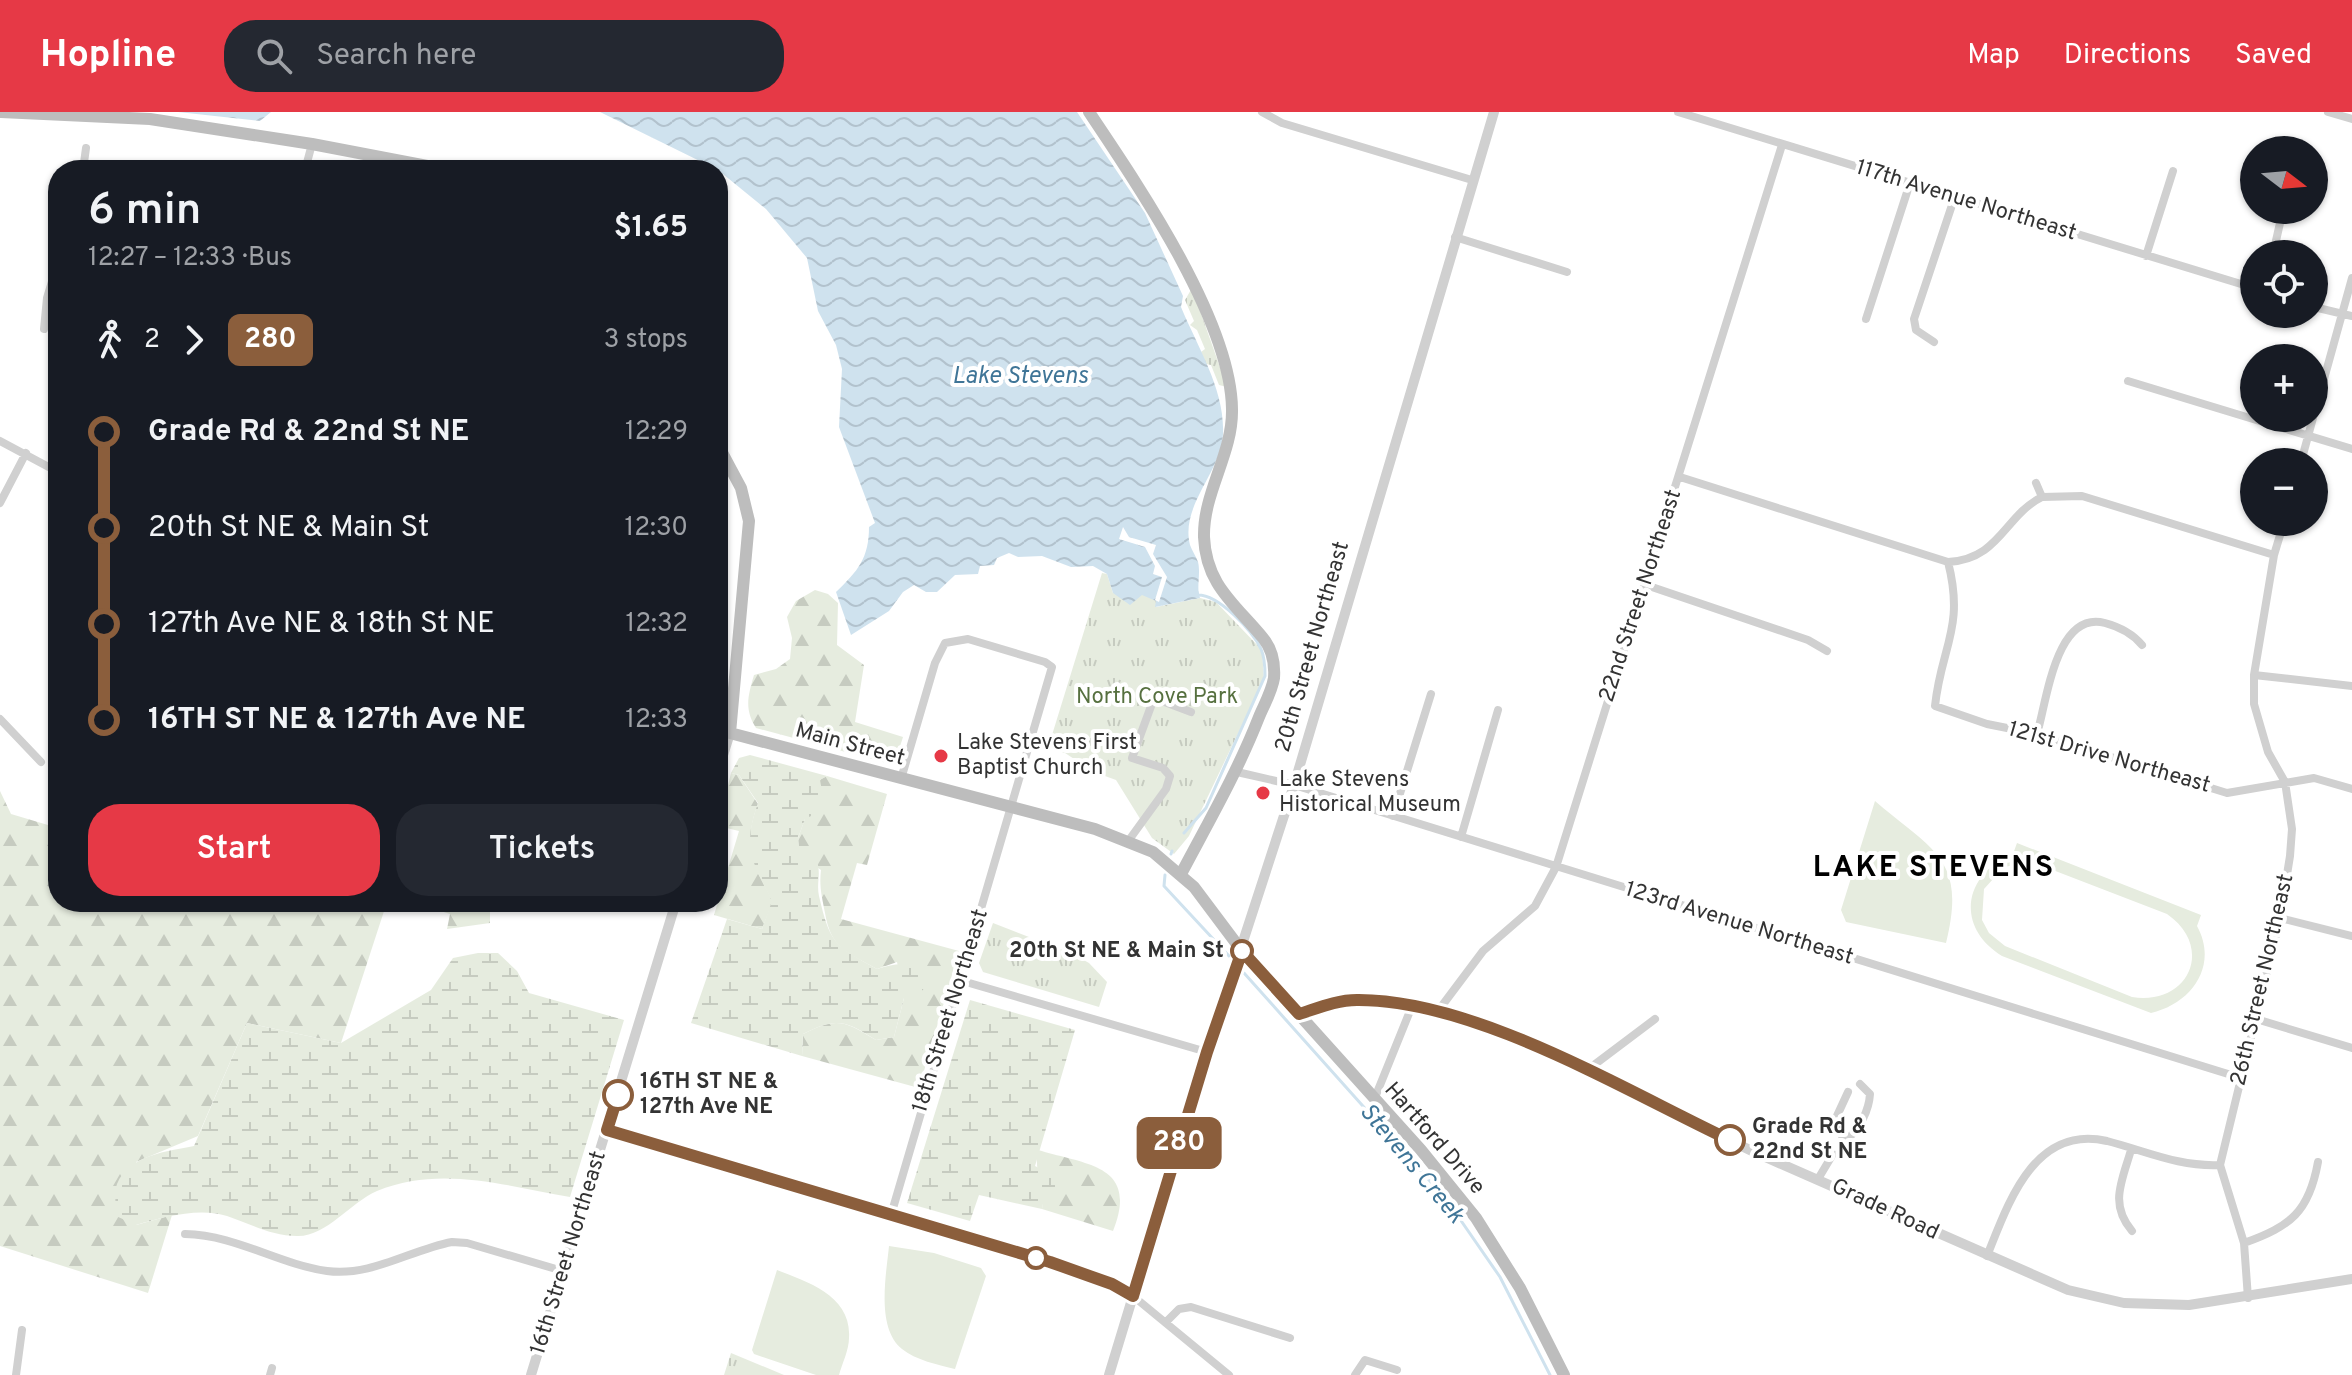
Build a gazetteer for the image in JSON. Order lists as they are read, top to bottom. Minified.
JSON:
{"streets":{"main road":["20th Street Northeast","Main Street","Hartford Drive"],"street":["117th Avenue Northeast","22nd Street Northeast","121st Drive Northeast","123rd Avenue Northeast","26th Street Northeast","18th Street Northeast","Grade Road","16th Street Northeast"]},"crossings":[["117th Avenue Northeast","22nd Street Northeast"],["22nd Street Northeast","123rd Avenue Northeast"],["22nd Street Northeast","Grade Road"],["20th Street Northeast","Main Street"],["20th Street Northeast","123rd Avenue Northeast"],["20th Street Northeast","Hartford Drive"],["Main Street","18th Street Northeast"],["Main Street","Hartford Drive"],["121st Drive Northeast","26th Street Northeast"],["123rd Avenue Northeast","26th Street Northeast"],["Hartford Drive","Grade Road"]],"districts":["LAKE STEVENS"],"water":["Lake Stevens","Stevens Creek"],"parks":["North Cove Park"],"places":["Lake Stevens First Baptist Church","Lake Stevens Historical Museum","20th St NE & Main St","16TH ST NE & 127th Ave NE","Grade Rd & 22nd St NE"],"lines":["bus line 280"],"north":"right","page":{"header":"Hopline","search":"Search here","nav":["Map","Directions","Saved"],"on_map":"280","map_buttons":["+","−"],"heading":["6 min","12:27 – 12:33 · Bus","$1.65"],"legs":["2","280","3 stops"],"list":[{"name":"Grade Rd & 22nd St NE","value":"12:29"},{"name":"20th St NE & Main St","value":"12:30"},{"name":"127th Ave NE & 18th St NE","value":"12:32"},{"name":"16TH ST NE & 127th Ave NE","value":"12:33"}],"buttons":["Start","Tickets"]}}
